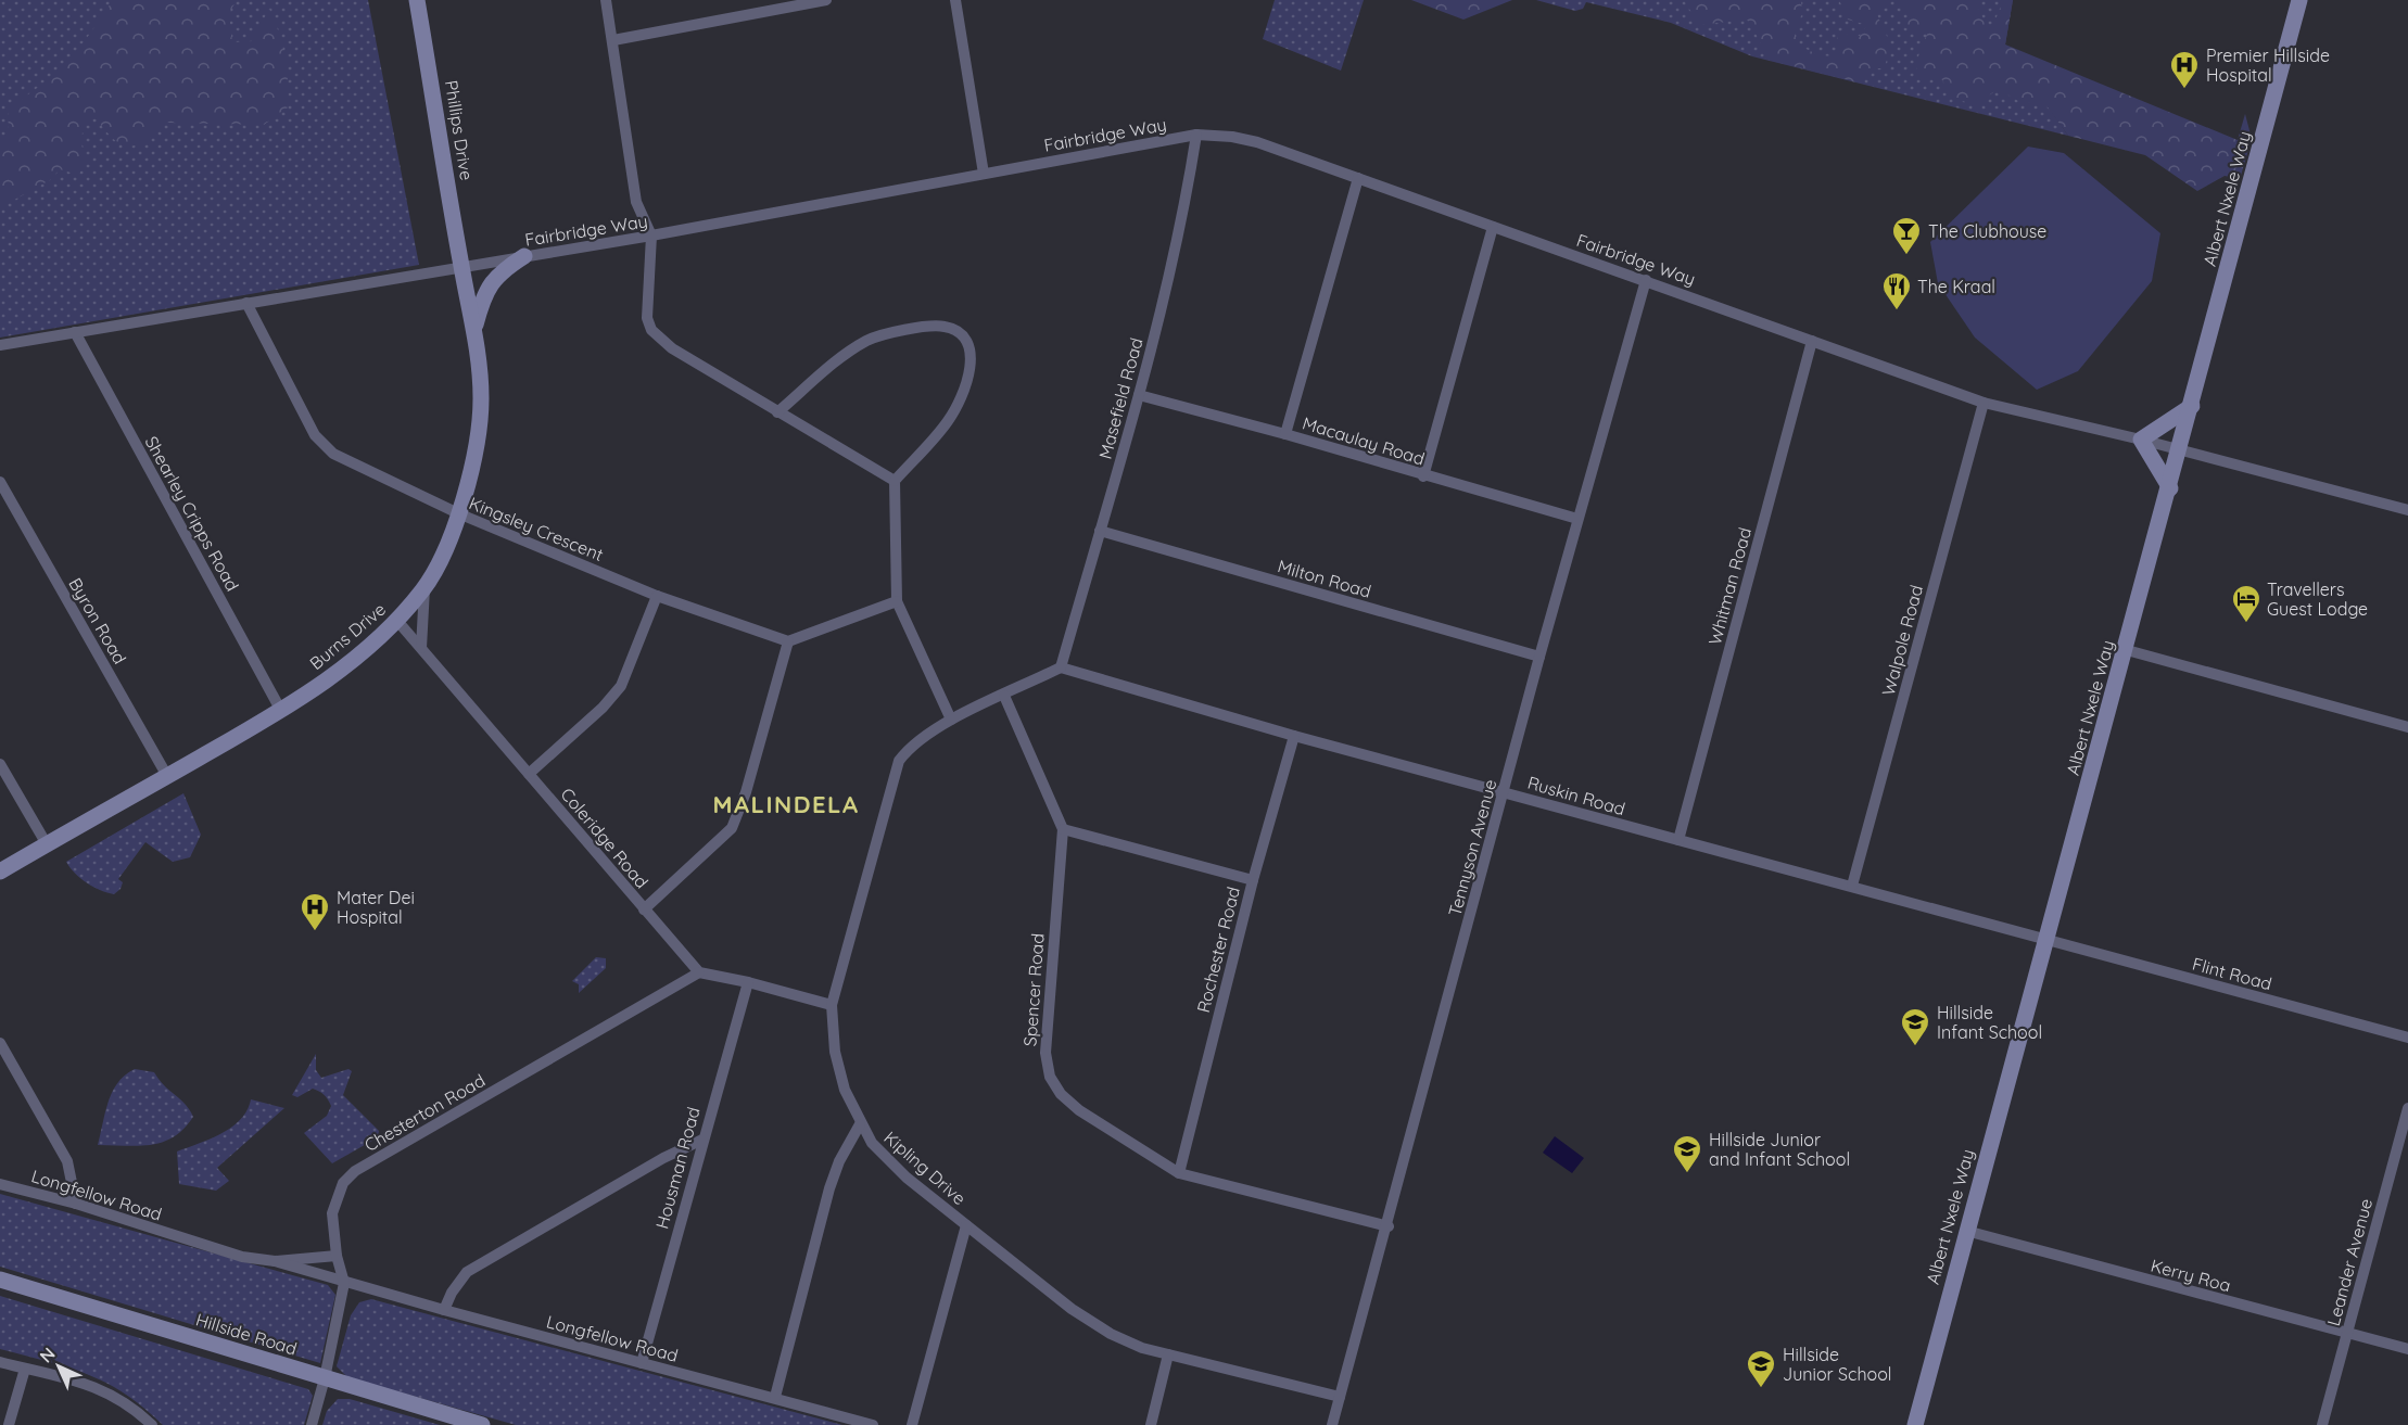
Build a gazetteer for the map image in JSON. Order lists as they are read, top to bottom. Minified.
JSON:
{"streets":{"main road":["Phillips Drive","Albert Nxele Way","Burns Drive","Hillside Road"],"street":["Fairbridge Way","Masefield Road","Macaulay Road","Shearley Cripps Road","Kingsley Crescent","Milton Road","Whitman Road","Byron Road","Walpole Road","Ruskin Road","Coleridge Road","Tennyson Avenue","Rochester Road","Flint Road","Spencer Road","Chesterton Road","Housman Road","Kipling Drive","Longfellow Road","Leander Avenue","Kerry Roa"]},"crossings":[["Phillips Drive","Fairbridge Way"],["Phillips Drive","Burns Drive"],["Fairbridge Way","Albert Nxele Way"],["Fairbridge Way","Masefield Road"],["Fairbridge Way","Shearley Cripps Road"],["Fairbridge Way","Kingsley Crescent"],["Fairbridge Way","Whitman Road"],["Fairbridge Way","Burns Drive"],["Fairbridge Way","Walpole Road"],["Fairbridge Way","Tennyson Avenue"],["Albert Nxele Way","Ruskin Road"],["Albert Nxele Way","Flint Road"],["Albert Nxele Way","Kerry Roa"],["Masefield Road","Macaulay Road"],["Masefield Road","Milton Road"],["Masefield Road","Ruskin Road"],["Masefield Road","Kipling Drive"],["Macaulay Road","Tennyson Avenue"],["Shearley Cripps Road","Burns Drive"],["Kingsley Crescent","Burns Drive"],["Milton Road","Tennyson Avenue"],["Whitman Road","Ruskin Road"],["Byron Road","Burns Drive"],["Burns Drive","Coleridge Road"],["Walpole Road","Ruskin Road"],["Ruskin Road","Tennyson Avenue"],["Ruskin Road","Rochester Road"],["Ruskin Road","Flint Road"],["Ruskin Road","Kipling Drive"],["Coleridge Road","Chesterton Road"],["Tennyson Avenue","Spencer Road"],["Tennyson Avenue","Kipling Drive"],["Rochester Road","Spencer Road"],["Spencer Road","Kipling Drive"],["Chesterton Road","Longfellow Road"],["Chesterton Road","Hillside Road"],["Housman Road","Longfellow Road"],["Leander Avenue","Kerry Roa"]],"districts":["MALINDELA"],"places":{"hospital":["Premier Hillside Hospital","Mater Dei Hospital"],"bar":["The Clubhouse"],"restaurant":["The Kraal"],"hotel":["Travellers Guest Lodge"],"school or university":["Hillside Infant School","Hillside Junior and Infant School","Hillside Junior School"]},"north":"top left"}
